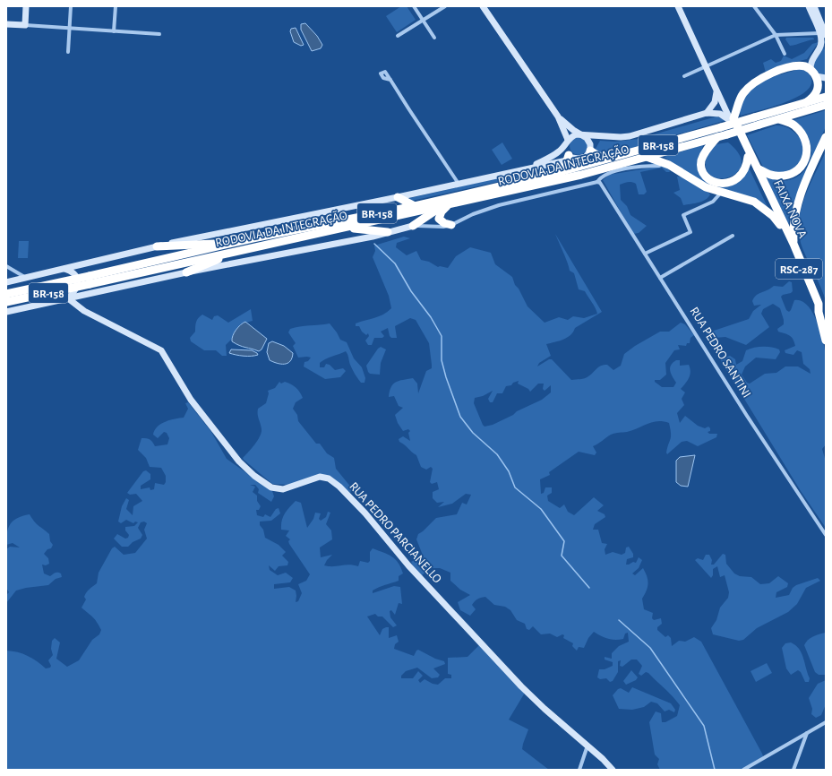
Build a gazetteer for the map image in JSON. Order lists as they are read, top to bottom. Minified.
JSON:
{"streets":{"highway":["BR-158","RODOVIA DA INTEGRAÇÃO","FAIXA NOVA","RSC-287"],"main road":["RUA PEDRO PARCIANELLO"],"street":["RUA PEDRO SANTINI"]},"crossings":[["BR-158","RODOVIA DA INTEGRAÇÃO"],["BR-158","RUA PEDRO SANTINI"],["BR-158","RUA PEDRO PARCIANELLO"]]}
